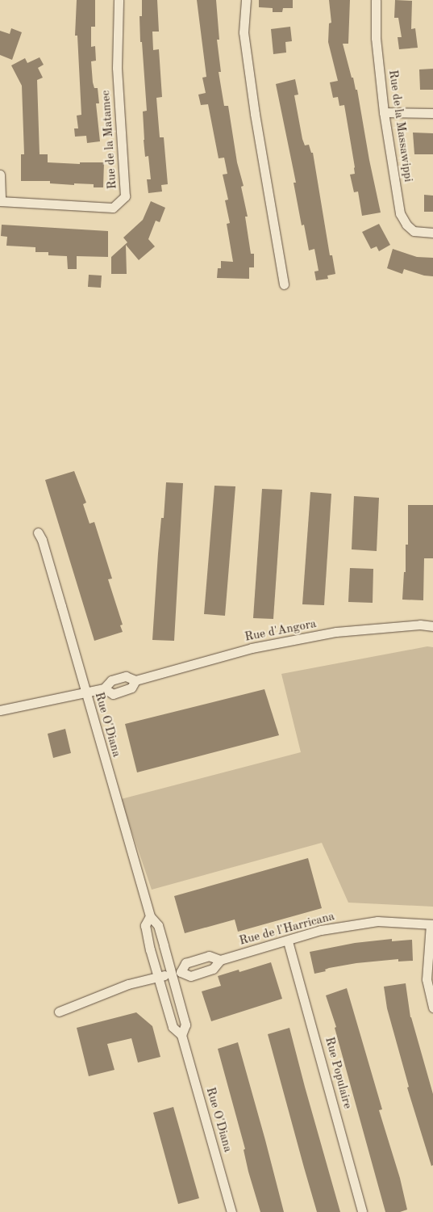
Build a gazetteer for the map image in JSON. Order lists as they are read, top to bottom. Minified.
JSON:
{"streets":{"street":["Rue de la Massawippi","Rue de la Matamec","Rue d'Angora","Rue O'Diana","Rue de l'Harricana","Rue Populaire"]},"crossings":[["Rue d'Angora","Rue O'Diana"],["Rue O'Diana","Rue de l'Harricana"],["Rue de l'Harricana","Rue Populaire"]]}
